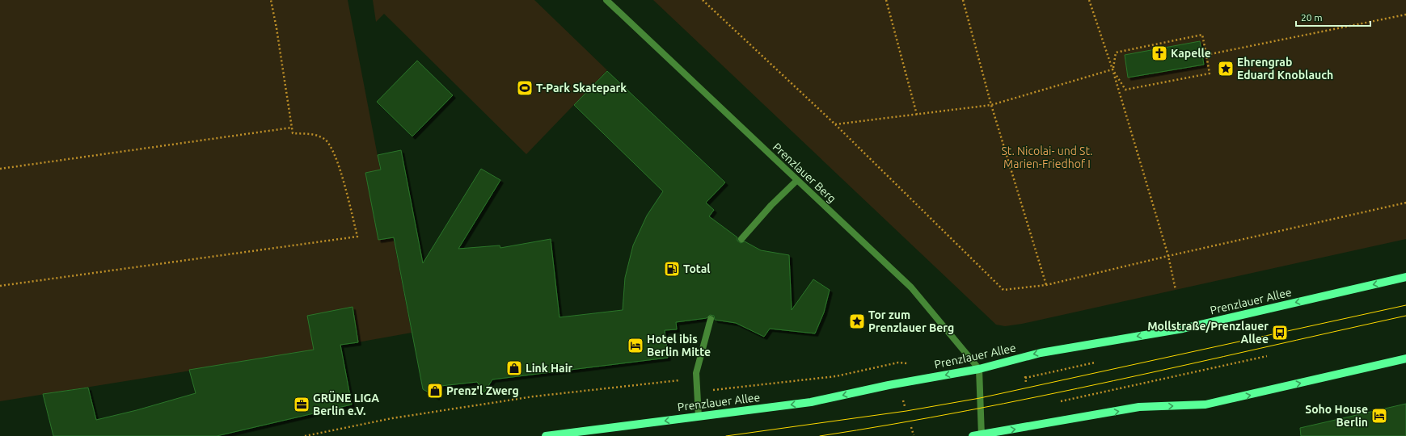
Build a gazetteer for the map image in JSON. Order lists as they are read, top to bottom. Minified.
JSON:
{"streets":{"main road":["Prenzlauer Allee"],"street":["Prenzlauer Berg"]},"crossings":[["Prenzlauer Berg","Prenzlauer Allee"]],"one_way":["Prenzlauer Allee"],"parks":["St. Nicolai- und St. Marien-Friedhof I"],"places":{"church":["Kapelle"],"place":["Ehrengrab Eduard Knoblauch","Tor zum Prenzlauer Berg"],"sports":["T-Park Skatepark"],"fuel station":["Total"],"bus stop":["Mollstraße/Prenzlauer Allee"],"hotel":["Hotel ibis Berlin Mitte","Soho House Berlin"],"shop":["Link Hair","Prenz'l Zwerg"],"office":["GRÜNE LIGA Berlin e.V."]},"scale_bar":"20 m"}
